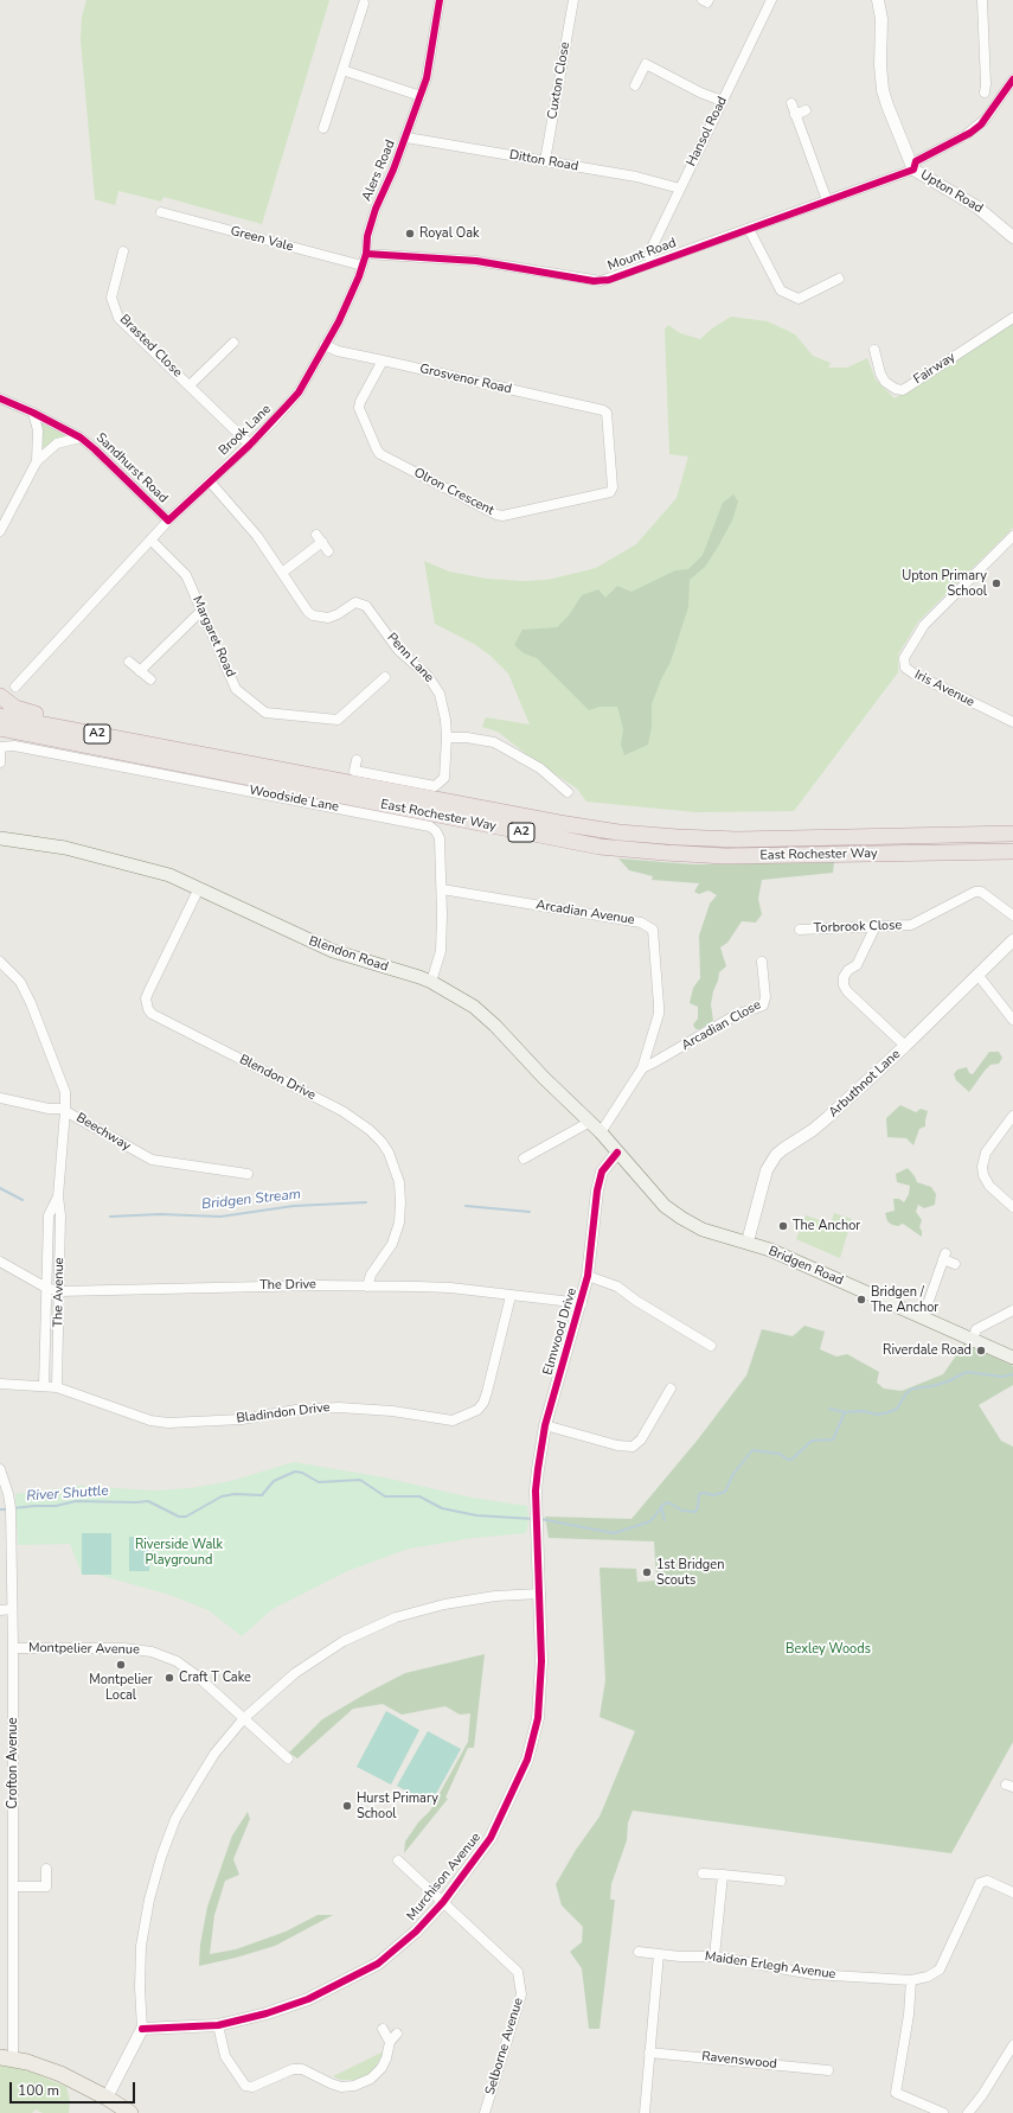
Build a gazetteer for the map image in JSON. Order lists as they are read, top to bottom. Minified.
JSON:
{"streets":{"highway":["A2","East Rochester Way"],"main road":["Blendon Road","Bridgen Road"],"street":["Cuxton Close","Hansol Road","Ditton Road","Alers Road","Upton Road","Green Vale","Mount Road","Brasted Close","Fairway","Grosvenor Road","Brook Lane","Sandhurst Road","Olron Crescent","Margaret Road","Penn Lane","Iris Avenue","Woodside Lane","Arcadian Avenue","Torbrook Close","Arcadian Close","Blendon Drive","Arbuthnot Lane","Beechway","The Drive","The Avenue","Elmwood Drive","Bladindon Drive","Montpelier Avenue","Crofton Avenue","Murchison Avenue","Maiden Erlegh Avenue","Selborne Avenue","Ravenswood"]},"crossings":[["Cuxton Close","Ditton Road"],["Hansol Road","Ditton Road"],["Hansol Road","Mount Road"],["Ditton Road","Alers Road"],["Alers Road","Green Vale"],["Alers Road","Mount Road"],["Alers Road","Grosvenor Road"],["Alers Road","Brook Lane"],["Upton Road","Mount Road"],["Brasted Close","Brook Lane"],["Grosvenor Road","Brook Lane"],["Grosvenor Road","Olron Crescent"],["Brook Lane","Sandhurst Road"],["Brook Lane","Margaret Road"],["A2","East Rochester Way"],["Woodside Lane","Arcadian Avenue"],["Woodside Lane","Blendon Road"],["Arcadian Avenue","Blendon Road"],["Arcadian Avenue","Arcadian Close"],["Blendon Road","Blendon Drive"],["Blendon Road","Bridgen Road"],["Blendon Road","Elmwood Drive"],["Blendon Drive","The Drive"],["Arbuthnot Lane","Bridgen Road"],["Beechway","The Avenue"],["Bridgen Road","Elmwood Drive"],["The Drive","The Avenue"],["The Drive","Elmwood Drive"],["The Drive","Bladindon Drive"],["The Avenue","Bladindon Drive"],["Elmwood Drive","Murchison Avenue"],["Montpelier Avenue","Crofton Avenue"],["Murchison Avenue","Selborne Avenue"]],"water":["Bridgen Stream","River Shuttle"],"parks":["Riverside Walk Playground","Bexley Woods"],"places":["Royal Oak","Upton Primary School","The Anchor","Bridgen / The Anchor","Riverdale Road","1st Bridgen Scouts","Montpelier Local","Craft T Cake","Hurst Primary School"],"scale_bar":"100 m"}
